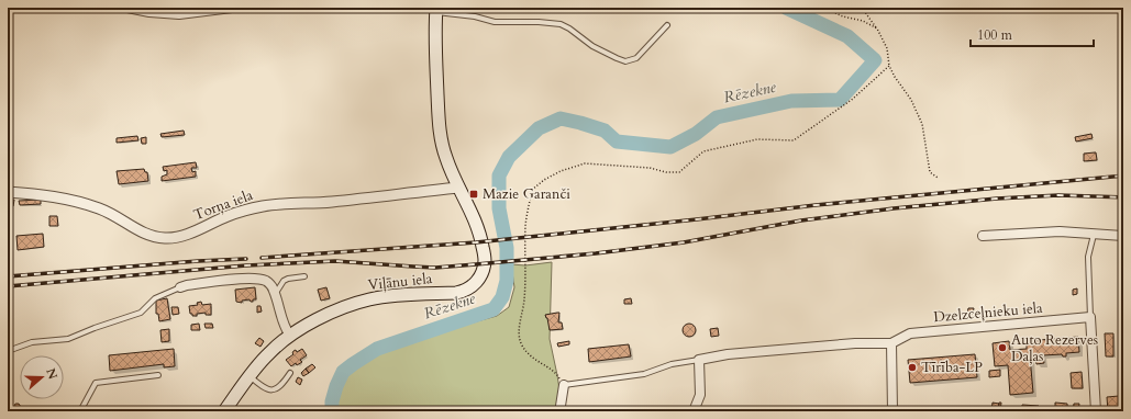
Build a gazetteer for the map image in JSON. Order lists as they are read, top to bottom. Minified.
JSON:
{"streets":{"main road":["Viļānu iela"],"street":["Torņa iela","Dzelzceļnieku iela"]},"crossings":[["Torņa iela","Viļānu iela"]],"water":["Rēzekne"],"places":{"transit":["Mazie Garanči"],"other":["Auto Rezerves Daļas","Tīrība-LP"]},"scale_bar":"100 m","north":"right"}
